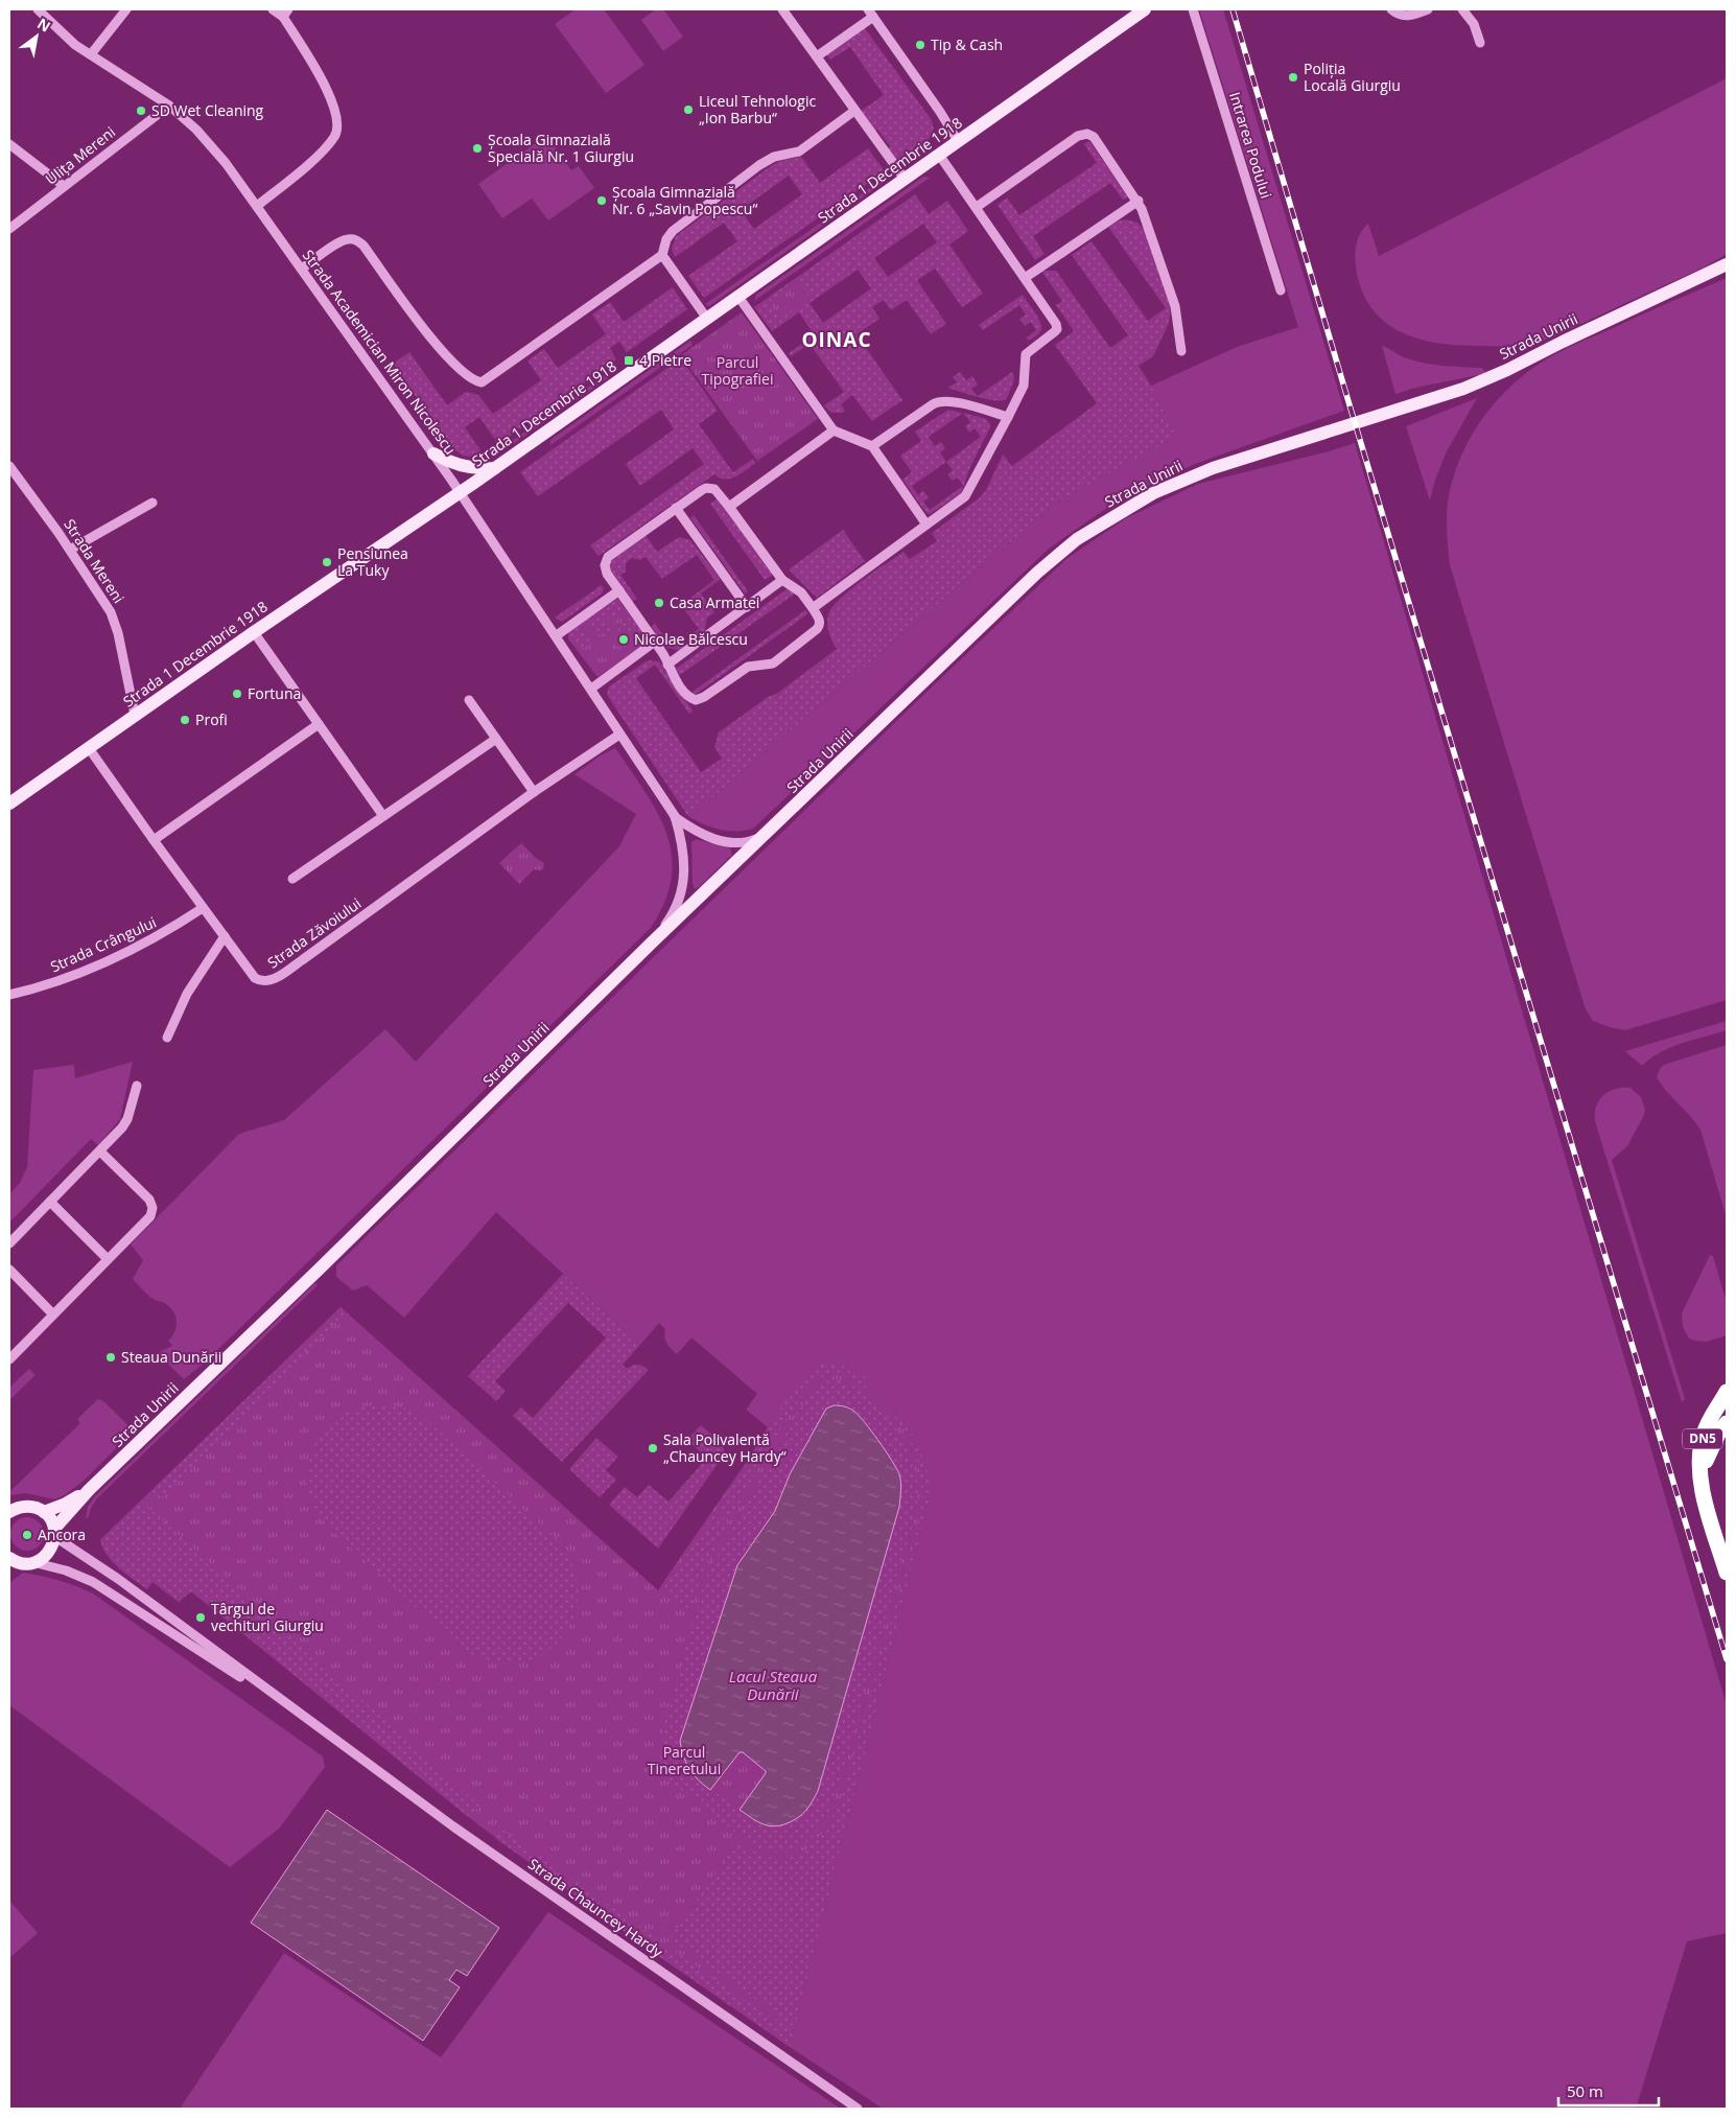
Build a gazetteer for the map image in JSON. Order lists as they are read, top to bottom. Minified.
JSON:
{"streets":{"highway":["DN5"],"main road":["Strada 1 Decembrie 1918","Strada Unirii"],"street":["Intrarea Podului","Ulița Mereni","Strada Academician Miron Nicolescu","Strada Mereni","Strada Zăvoiului","Strada Crângului","Strada Chauncey Hardy"]},"crossings":[["Ulița Mereni","Strada Academician Miron Nicolescu"],["Strada 1 Decembrie 1918","Strada Academician Miron Nicolescu"],["Strada 1 Decembrie 1918","Strada Mereni"],["Strada 1 Decembrie 1918","Strada Zăvoiului"],["Strada Unirii","Strada Academician Miron Nicolescu"],["Strada Unirii","Strada Chauncey Hardy"],["Strada Academician Miron Nicolescu","Strada Zăvoiului"],["Strada Zăvoiului","Strada Crângului"]],"districts":["OINAC"],"water":["Lacul Steaua Dunării"],"parks":["Parcul Tipografiei","Parcul Tineretului"],"places":{"other":["Tip & Cash","Poliția Locală Giurgiu","Liceul Tehnologic „Ion Barbu“","SD Wet Cleaning","Școala Gimnazială Specială Nr. 1 Giurgiu","Școala Gimnazială Nr. 6 „Savin Popescu“","Pensiunea La Tuky","Casa Armatei","Nicolae Bălcescu","Fortuna","Profi","Steaua Dunării","Sala Polivalentă „Chauncey Hardy“","Ancora","Târgul de vechituri Giurgiu"],"transit":["4 Pietre"]},"scale_bar":"50 m","north":"top right"}
